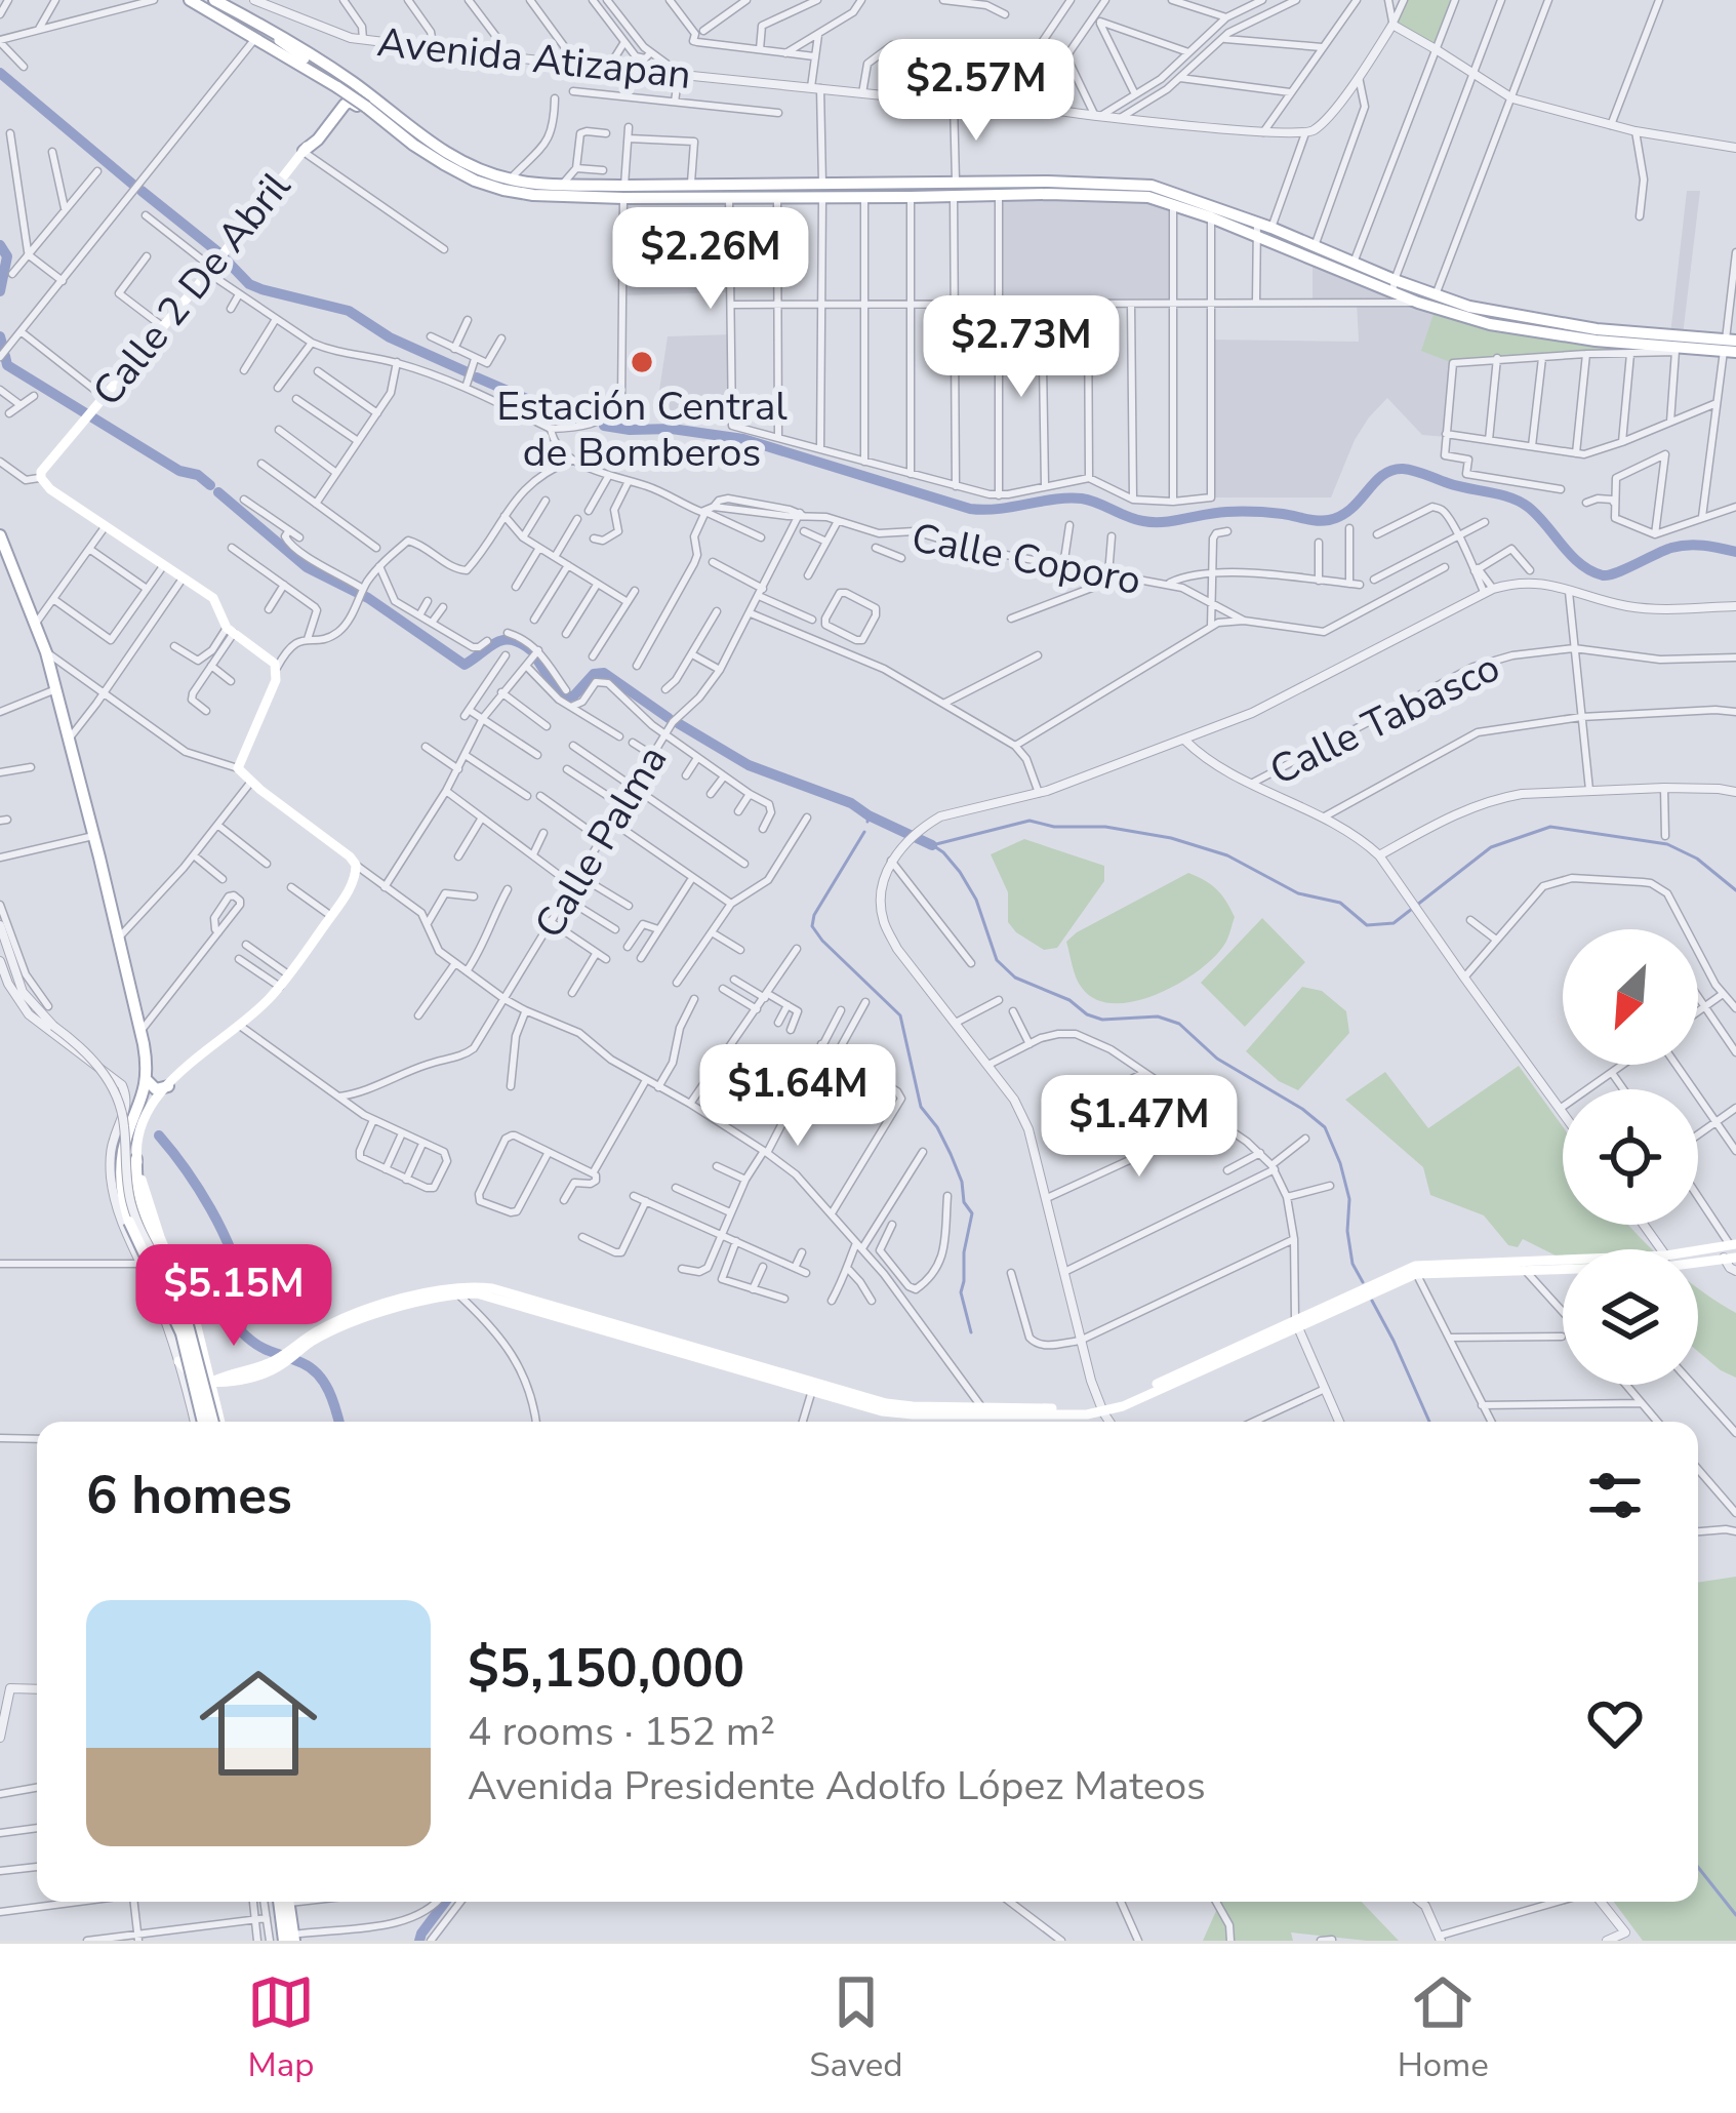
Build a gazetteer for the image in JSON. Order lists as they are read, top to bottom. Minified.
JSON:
{"streets":{"main road":["Calle 2 De Abril"],"street":["Avenida Atizapan","Calle Coporo","Calle Tabasco","Calle Palma"]},"crossings":[["Calle Coporo","Calle Palma"]],"places":["Estación Central de Bomberos"],"north":"bottom left","page":{"price":["$2.57M","$2.26M","$2.73M","$1.64M","$1.47M","$5.15M"],"heading":"6 homes","list":[{"name":"$5,150,000","note":"4 rooms · 152 m² · Avenida Presidente Adolfo López Mateos"}],"tabs":["Map","Saved","Home"]}}
